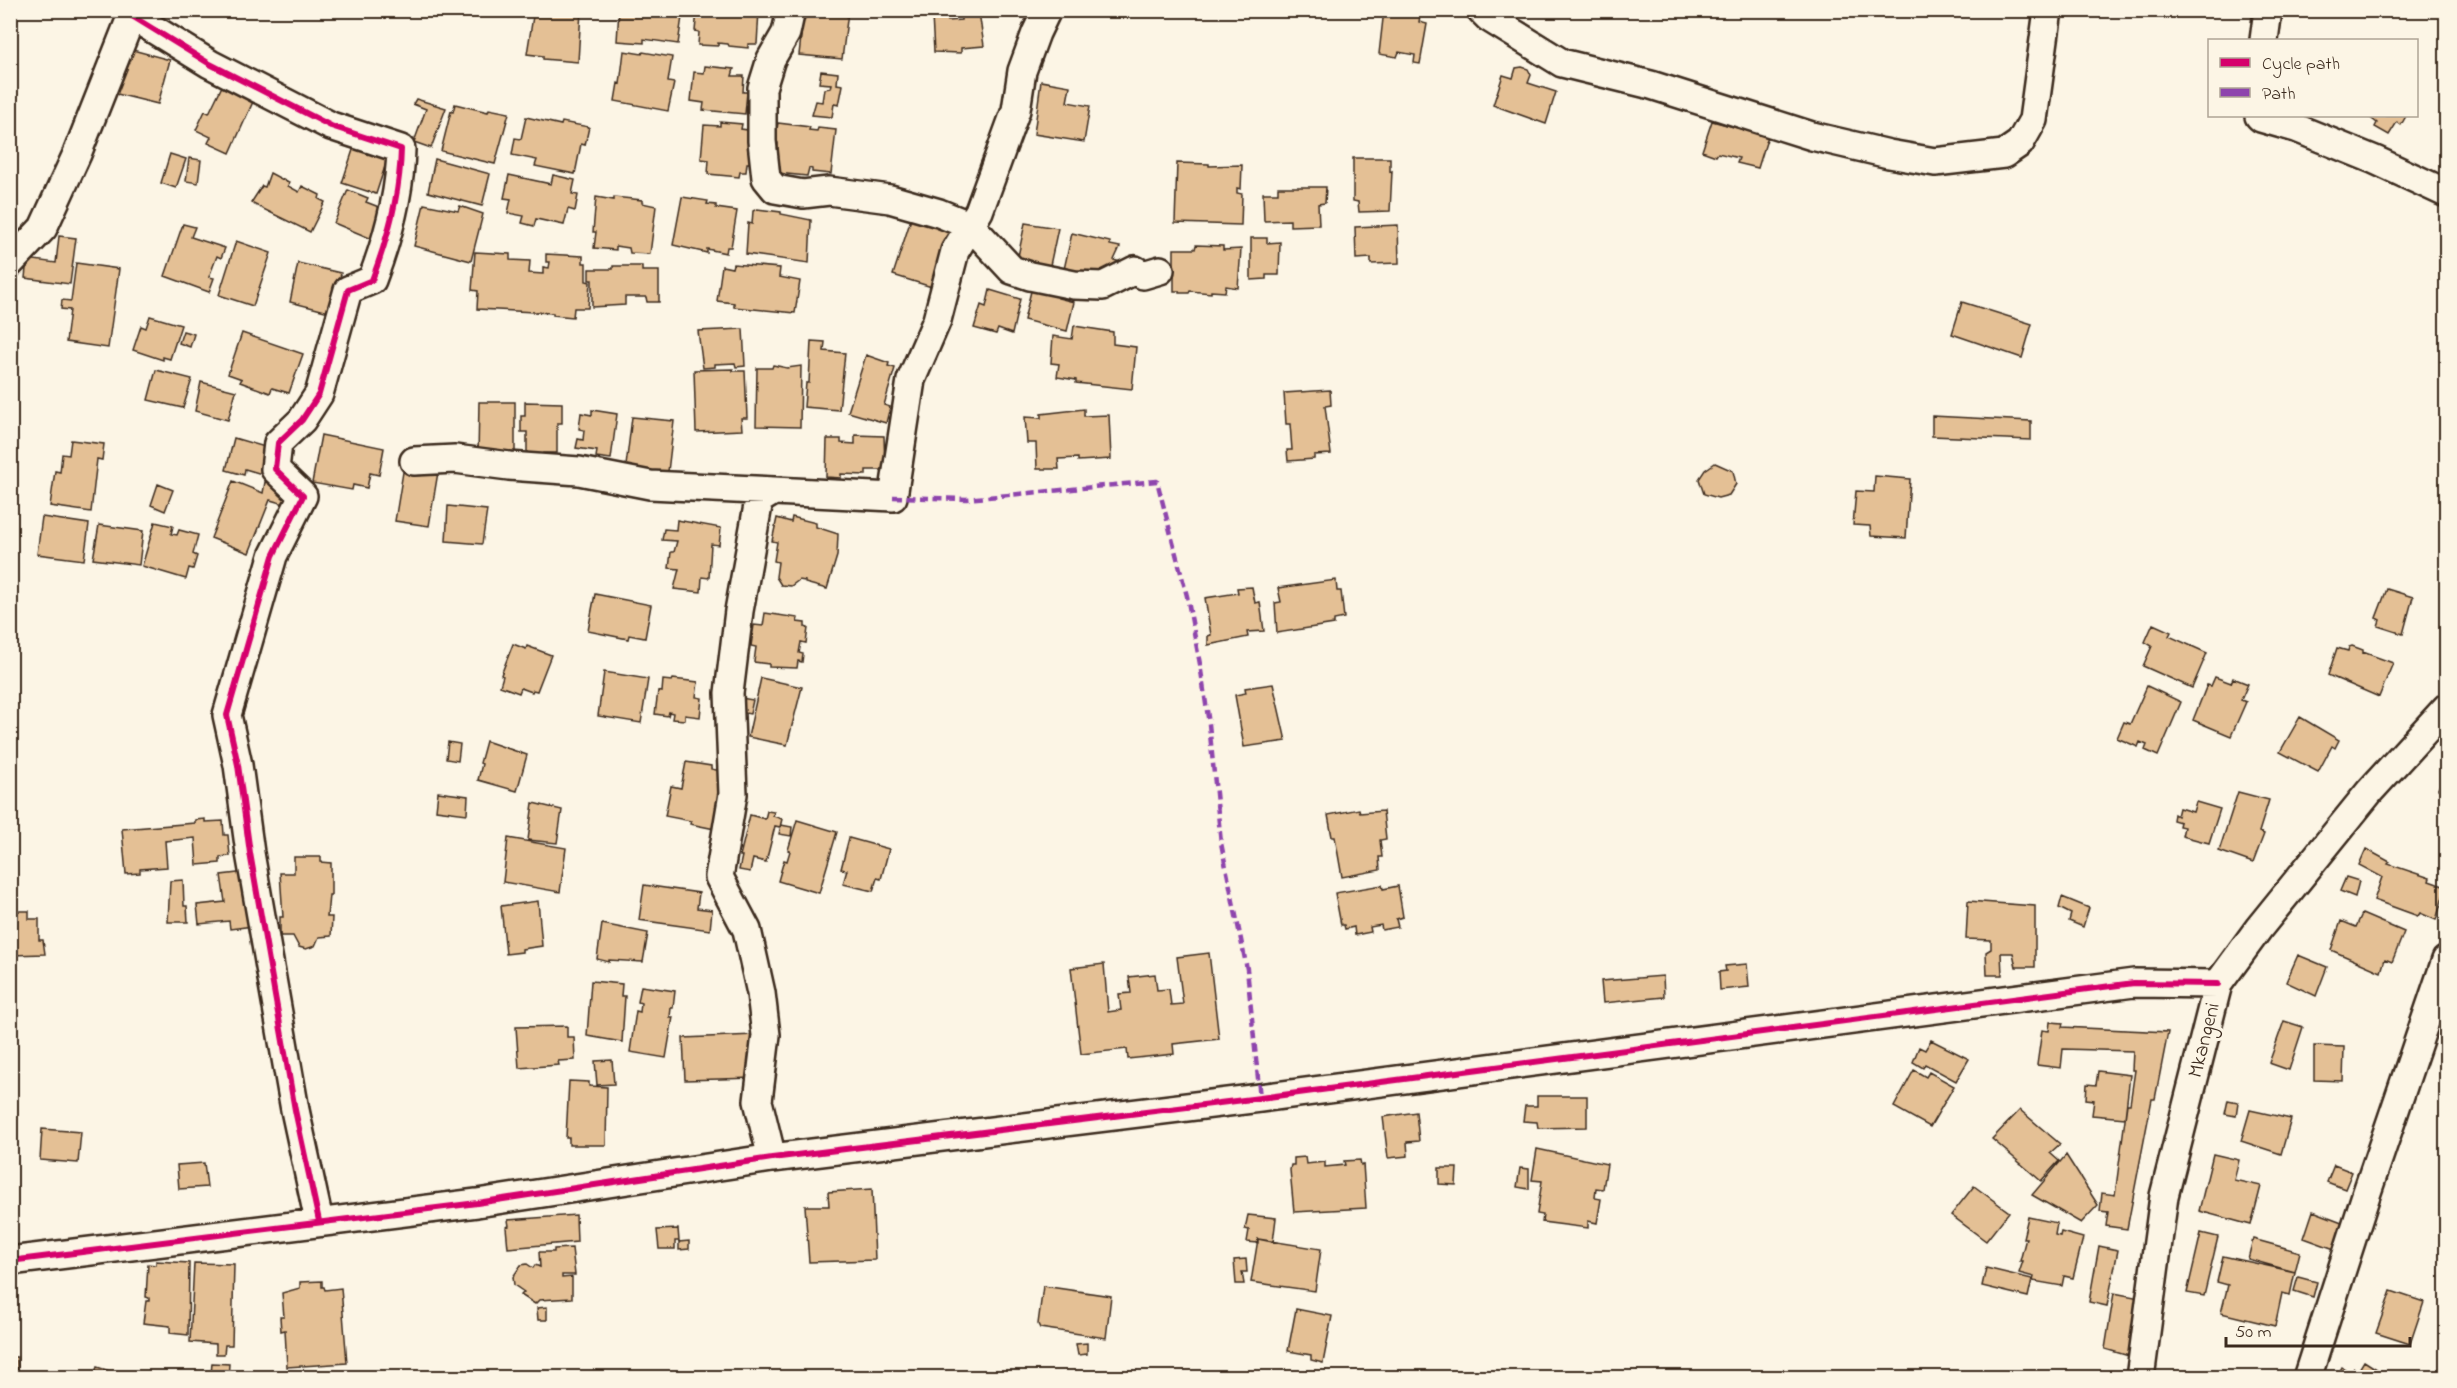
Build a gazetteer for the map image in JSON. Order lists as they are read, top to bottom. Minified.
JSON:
{"streets":{"street":["Mkangeni"]},"legend":["Cycle path","Path"],"scale_bar":"50 m"}
